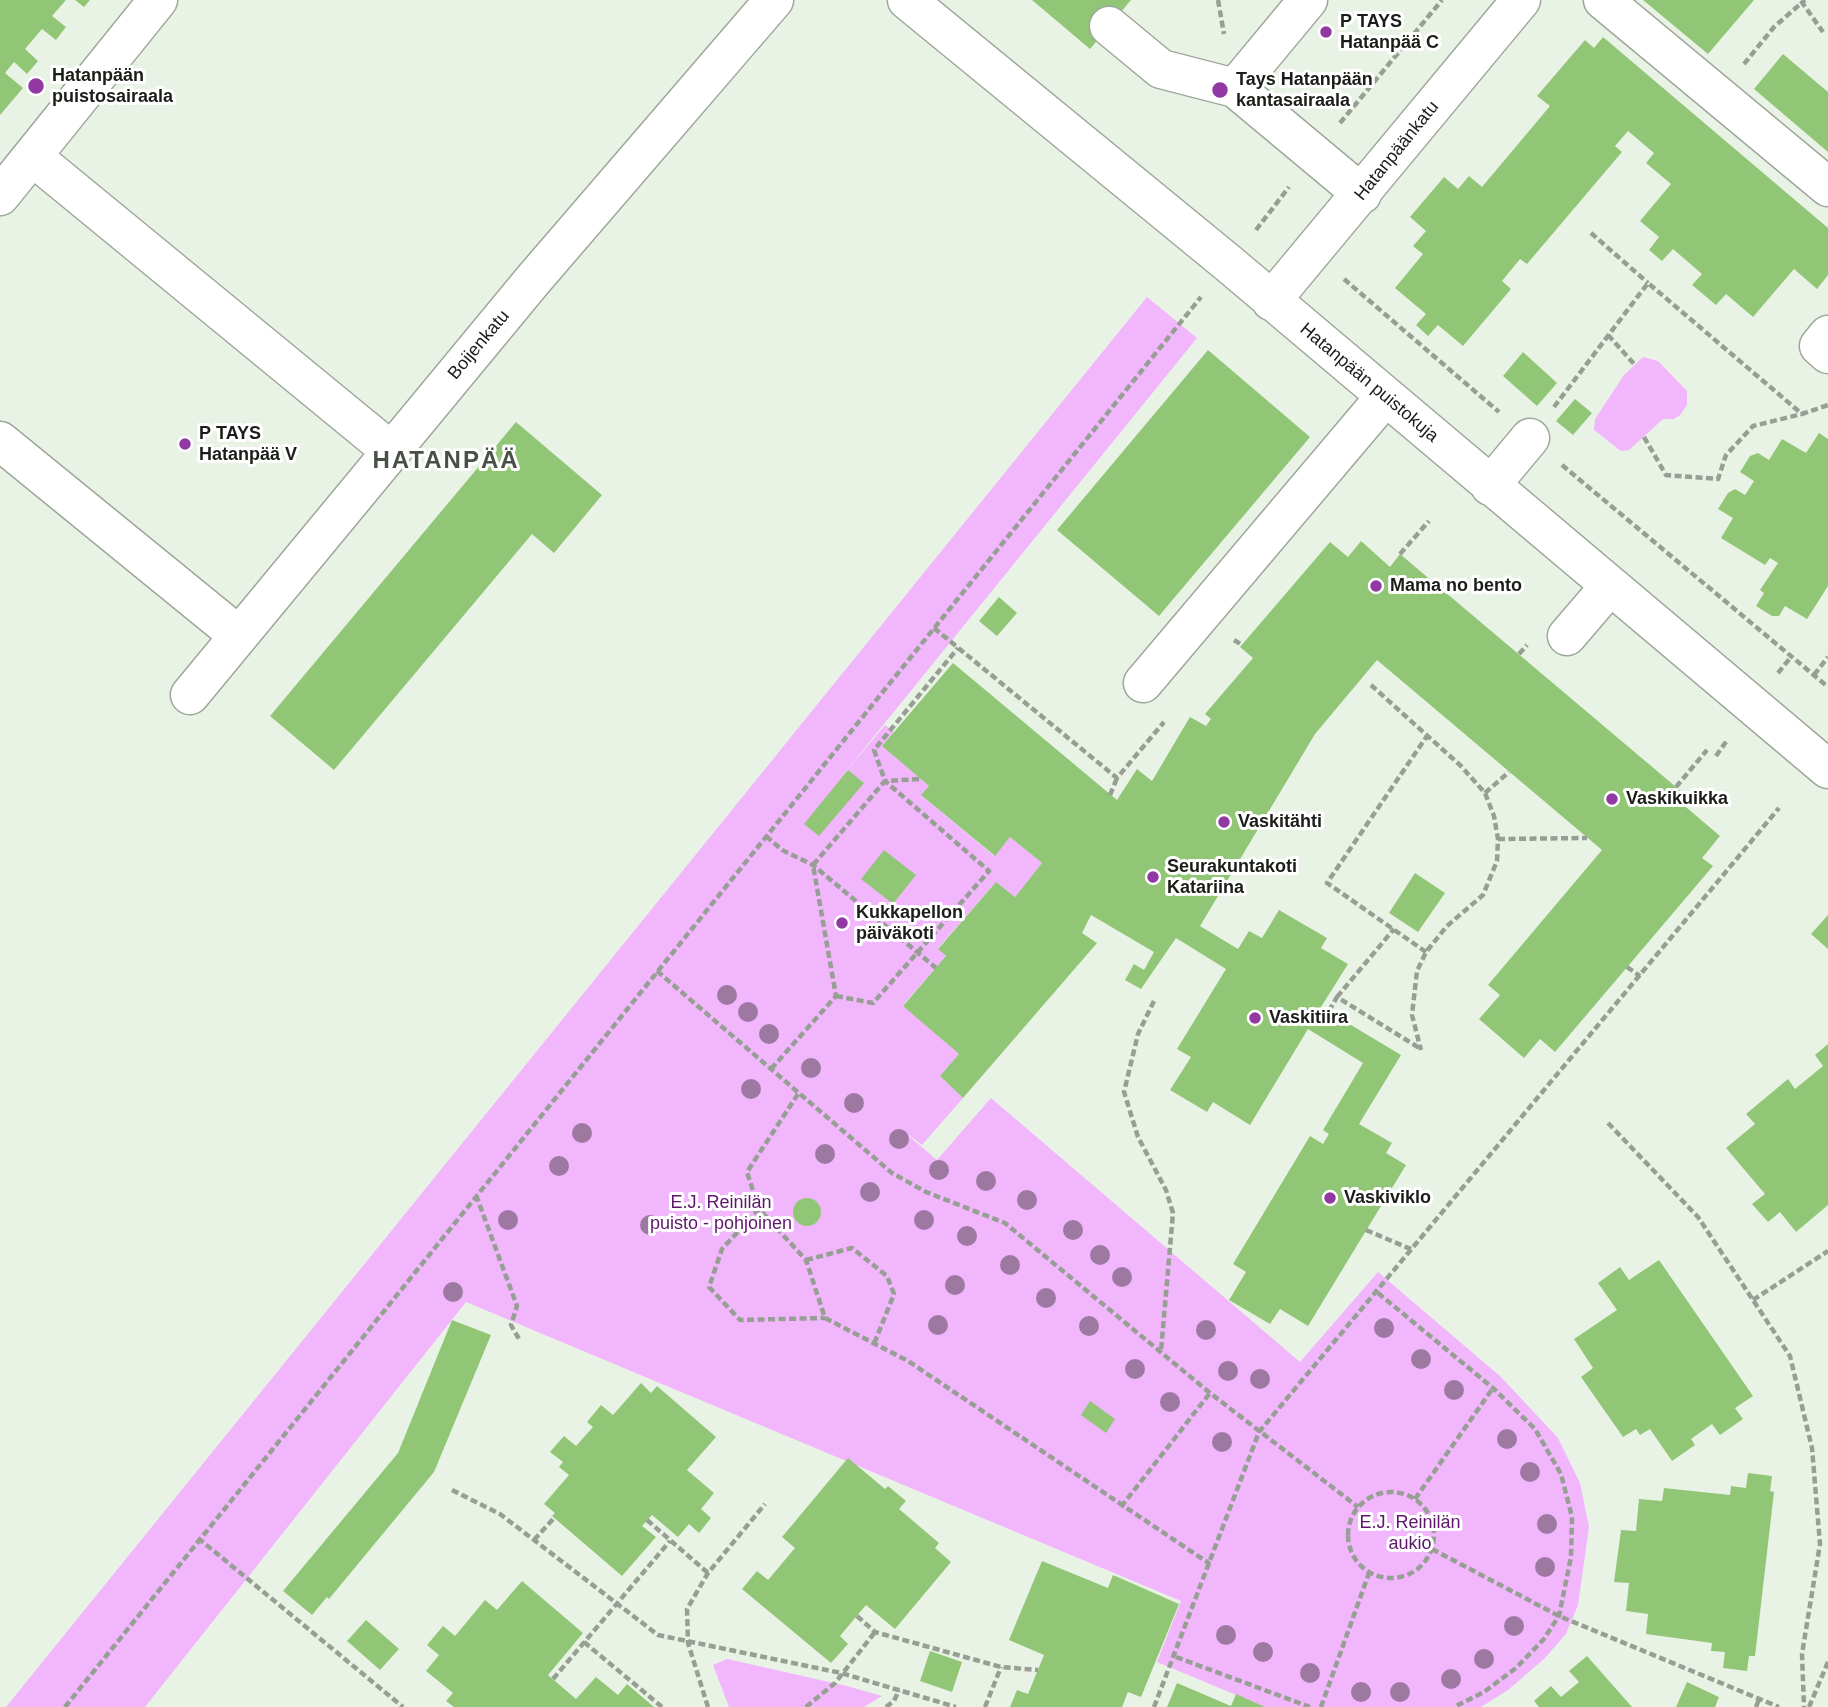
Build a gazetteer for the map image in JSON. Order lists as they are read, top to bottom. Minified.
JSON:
{"streets":{"street":["Hatanpäänkatu","Boijenkatu","Hatanpään puistokuja"]},"crossings":[["Hatanpäänkatu","Hatanpään puistokuja"]],"districts":["HATANPÄÄ"],"parks":["E.J. Reinilän puisto - pohjoinen","E.J. Reinilän aukio"],"places":["P TAYS Hatanpää C","Hatanpään puistosairaala","Tays Hatanpään kantasairaala","P TAYS Hatanpää V","Mama no bento","Vaskikuikka","Vaskitähti","Seurakuntakoti Katariina","Kukkapellon päiväkoti","Vaskitiira","Vaskiviklo"]}
